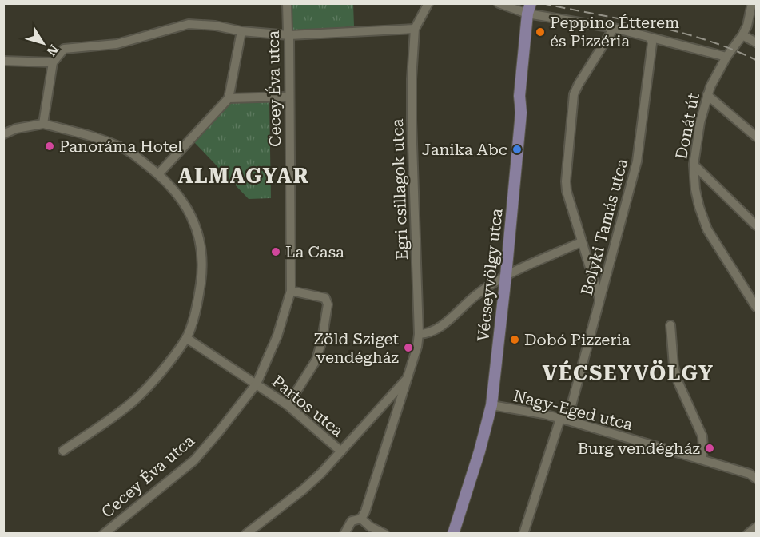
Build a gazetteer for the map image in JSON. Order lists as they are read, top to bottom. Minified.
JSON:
{"streets":{"main road":["Vécseyvölgy utca"],"street":["Cecey Éva utca","Donát út","Egri csillagok utca","Bolyki Tamás utca","Partos utca","Nagy-Eged utca"]},"crossings":[["Cecey Éva utca","Partos utca"],["Egri csillagok utca","Partos utca"],["Bolyki Tamás utca","Nagy-Eged utca"],["Vécseyvölgy utca","Nagy-Eged utca"]],"districts":["ALMAGYAR","VÉCSEYVÖLGY"],"places":["Peppino Étterem és Pizzéria","Panoráma Hotel","Janika Abc","La Casa","Dobó Pizzeria","Zöld Sziget vendégház","Burg vendégház"],"north":"bottom right"}
